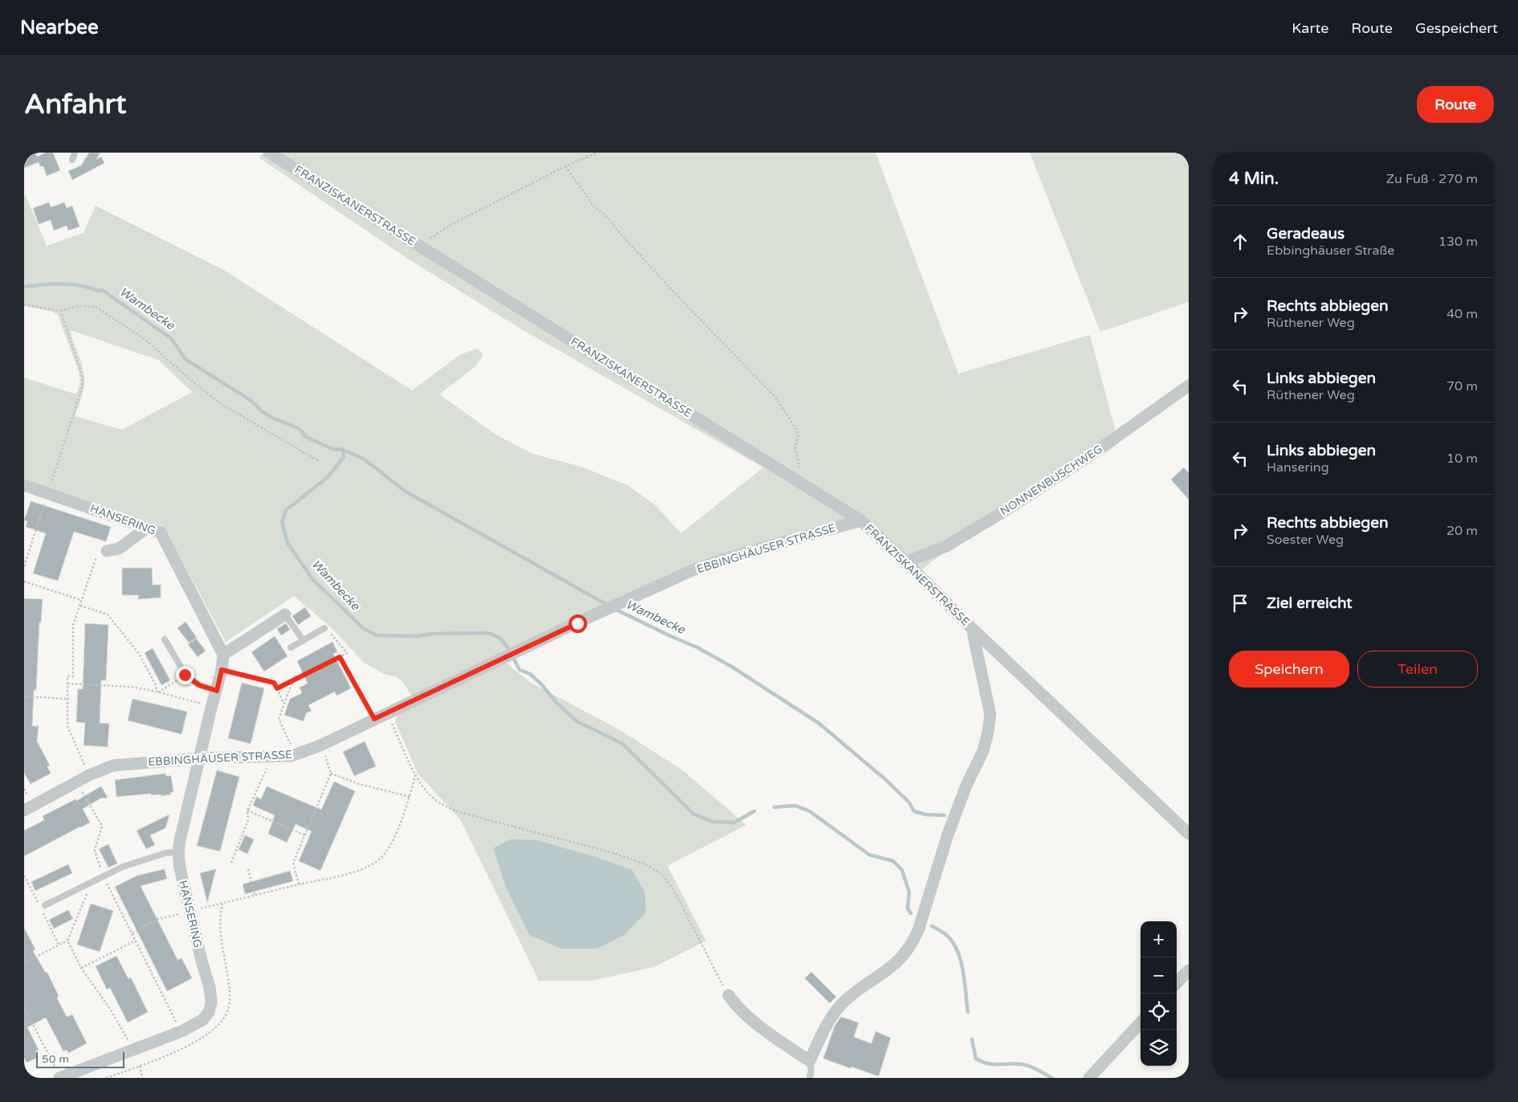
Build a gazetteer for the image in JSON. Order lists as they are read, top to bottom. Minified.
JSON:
{"streets":{"street":["FRANZISKANERSTRASSE","NONNENBUSCHWEG","HANSERING","EBBINGHÄUSER STRASSE"]},"crossings":[["FRANZISKANERSTRASSE","NONNENBUSCHWEG"],["FRANZISKANERSTRASSE","EBBINGHÄUSER STRASSE"],["HANSERING","EBBINGHÄUSER STRASSE"]],"water":["Wambecke"],"scale_bar":"50 m","page":{"header":"Nearbee","nav":["Karte","Route","Gespeichert"],"buttons":["Route",["Speichern","Teilen"]],"title":"Anfahrt","heading":["4 Min.","Zu Fuß · 270 m"],"list":[["Geradeaus","Ebbinghäuser Straße","130 m"],["Rechts abbiegen","Rüthener Weg","40 m"],["Links abbiegen","Rüthener Weg","70 m"],["Links abbiegen","Hansering","10 m"],["Rechts abbiegen","Soester Weg","20 m"],"Ziel erreicht"],"map_buttons":["+","−"],"scale":"50 m"}}
